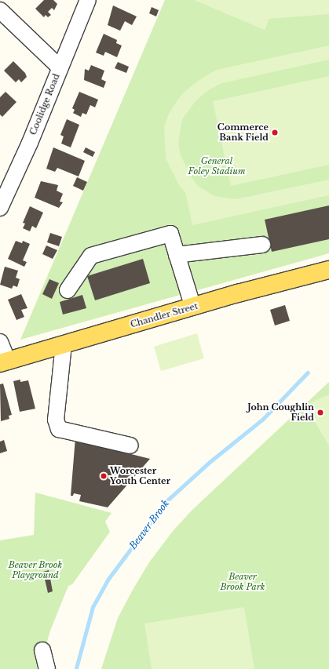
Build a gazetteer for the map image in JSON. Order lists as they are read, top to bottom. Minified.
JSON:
{"streets":{"main road":["Chandler Street"],"street":["Coolidge Road"]},"water":["Beaver Brook"],"parks":["General Foley Stadium","Beaver Brook Playground","Beaver Brook Park"],"places":["Commerce Bank Field","John Coughlin Field","Worcester Youth Center"]}
